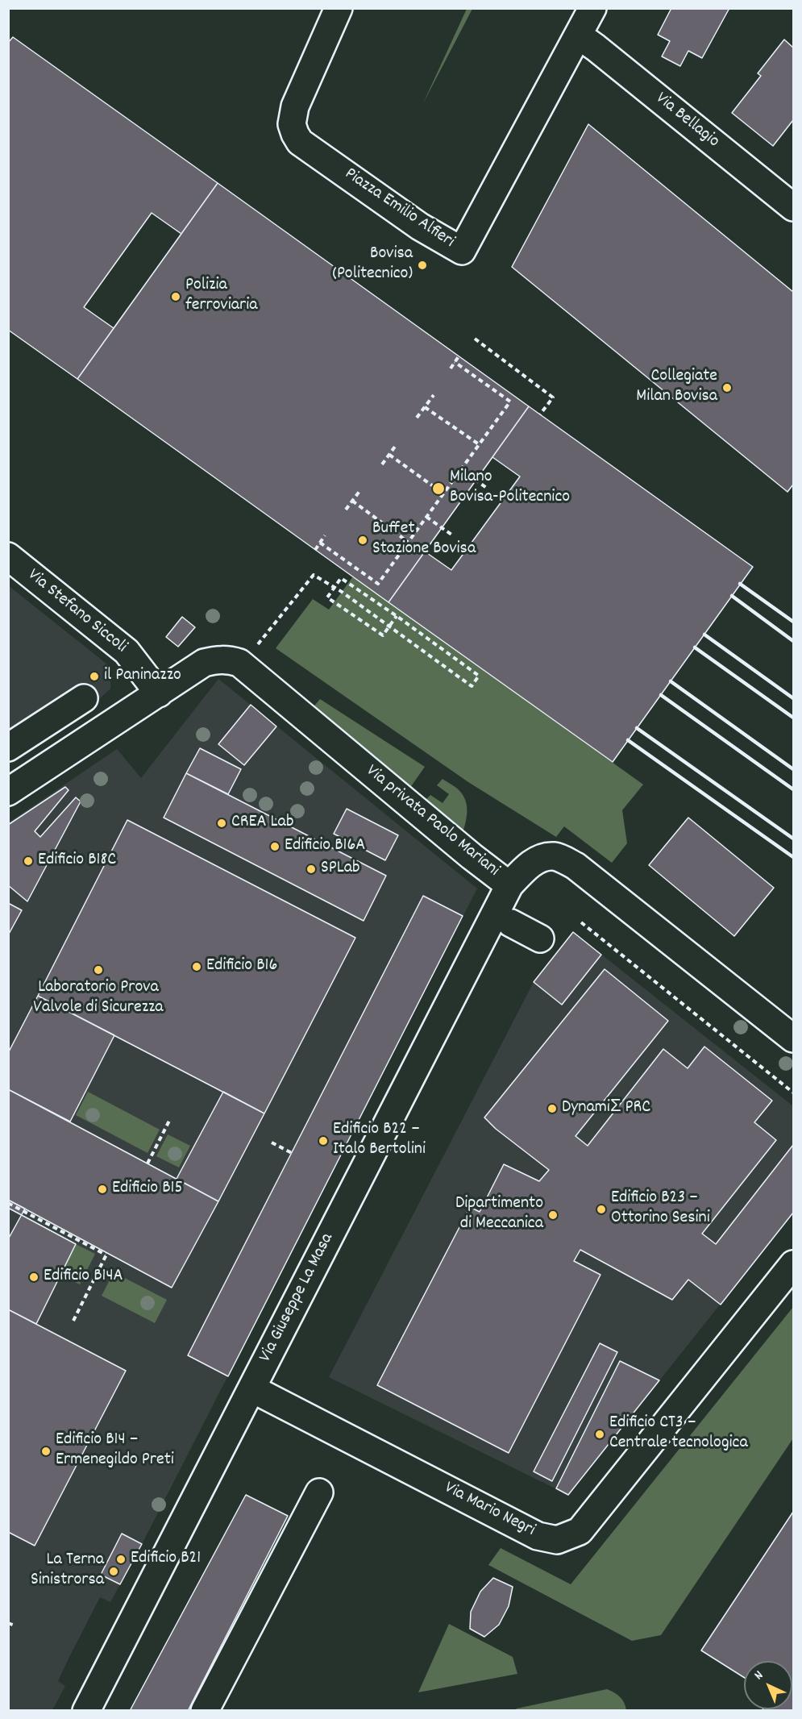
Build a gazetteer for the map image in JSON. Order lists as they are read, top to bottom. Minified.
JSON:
{"streets":{"street":["Via Bellagio","Piazza Emilio Alfieri","Via Stefano Siccoli","Via privata Paolo Mariani","Via Giuseppe La Masa","Via Mario Negri"]},"crossings":[["Via Bellagio","Piazza Emilio Alfieri"],["Via Stefano Siccoli","Via privata Paolo Mariani"],["Via privata Paolo Mariani","Via Giuseppe La Masa"],["Via Giuseppe La Masa","Via Mario Negri"]],"places":["Bovisa (Politecnico)","Polizia ferroviaria","Collegiate Milan Bovisa","Milano Bovisa-Politecnico","Buffet Stazione Bovisa","il Paninazzo","CREA Lab","Edificio B16A","Edificio B18C","SPLab","Edificio B16","Laboratorio Prova Valvole di Sicurezza","DynamiΣ PRC","Edificio B22 – Italo Bertolini","Edificio B15","Edificio B23 – Ottorino Sesini","Dipartimento di Meccanica","Edificio B14A","Edificio CT3 – Centrale tecnologica","Edificio B14 – Ermenegildo Preti","Edificio B21","La Terna Sinistrorsa"],"north":"top left"}
